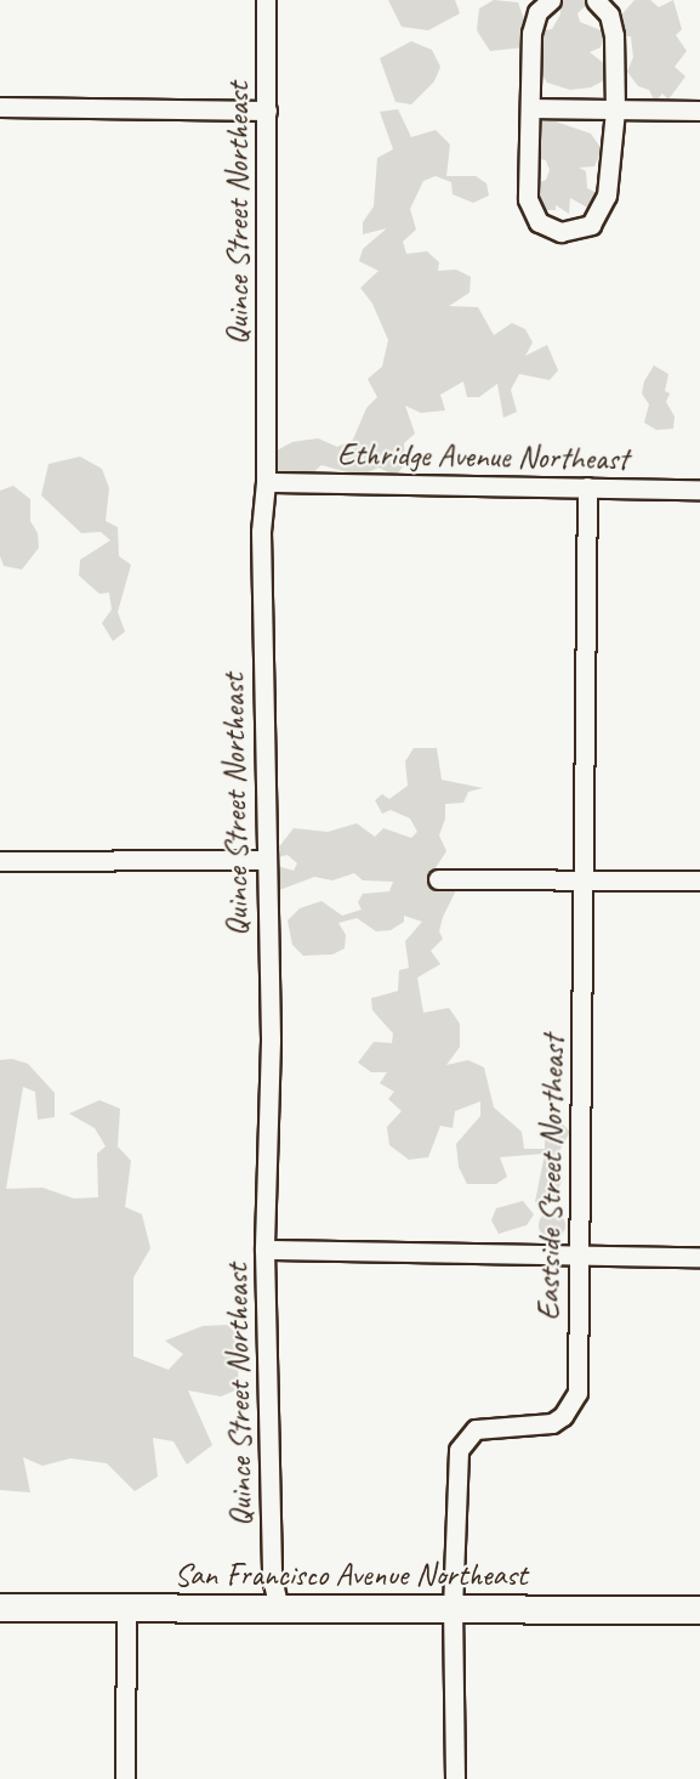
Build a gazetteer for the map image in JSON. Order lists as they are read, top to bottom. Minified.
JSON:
{"streets":{"street":["Quince Street Northeast","Ethridge Avenue Northeast","Eastside Street Northeast","San Francisco Avenue Northeast"]},"crossings":[["Quince Street Northeast","Ethridge Avenue Northeast"],["Quince Street Northeast","San Francisco Avenue Northeast"],["Ethridge Avenue Northeast","Eastside Street Northeast"],["Eastside Street Northeast","San Francisco Avenue Northeast"]]}
